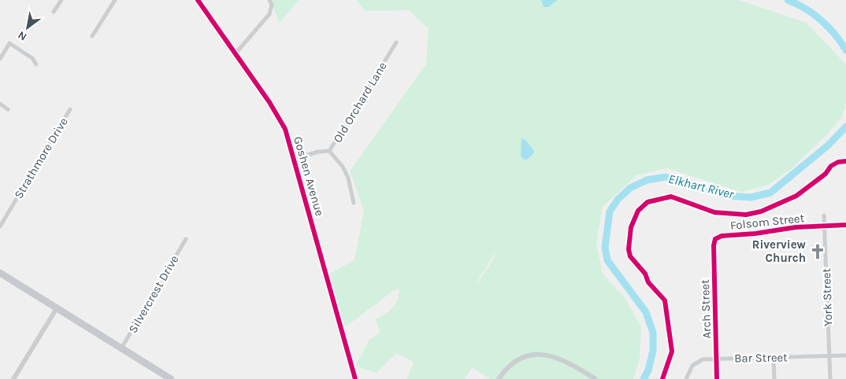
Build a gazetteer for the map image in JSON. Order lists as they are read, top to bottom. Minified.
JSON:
{"streets":{"street":["Old Orchard Lane","Strathmore Drive","Goshen Avenue","Folsom Street","Silvercrest Drive","York Street","Arch Street","Bar Street"]},"crossings":[["Old Orchard Lane","Goshen Avenue"],["Folsom Street","York Street"],["Folsom Street","Arch Street"],["York Street","Bar Street"],["Arch Street","Bar Street"]],"water":["Elkhart River"],"places":{"church":["Riverview Church"]},"north":"bottom left"}
